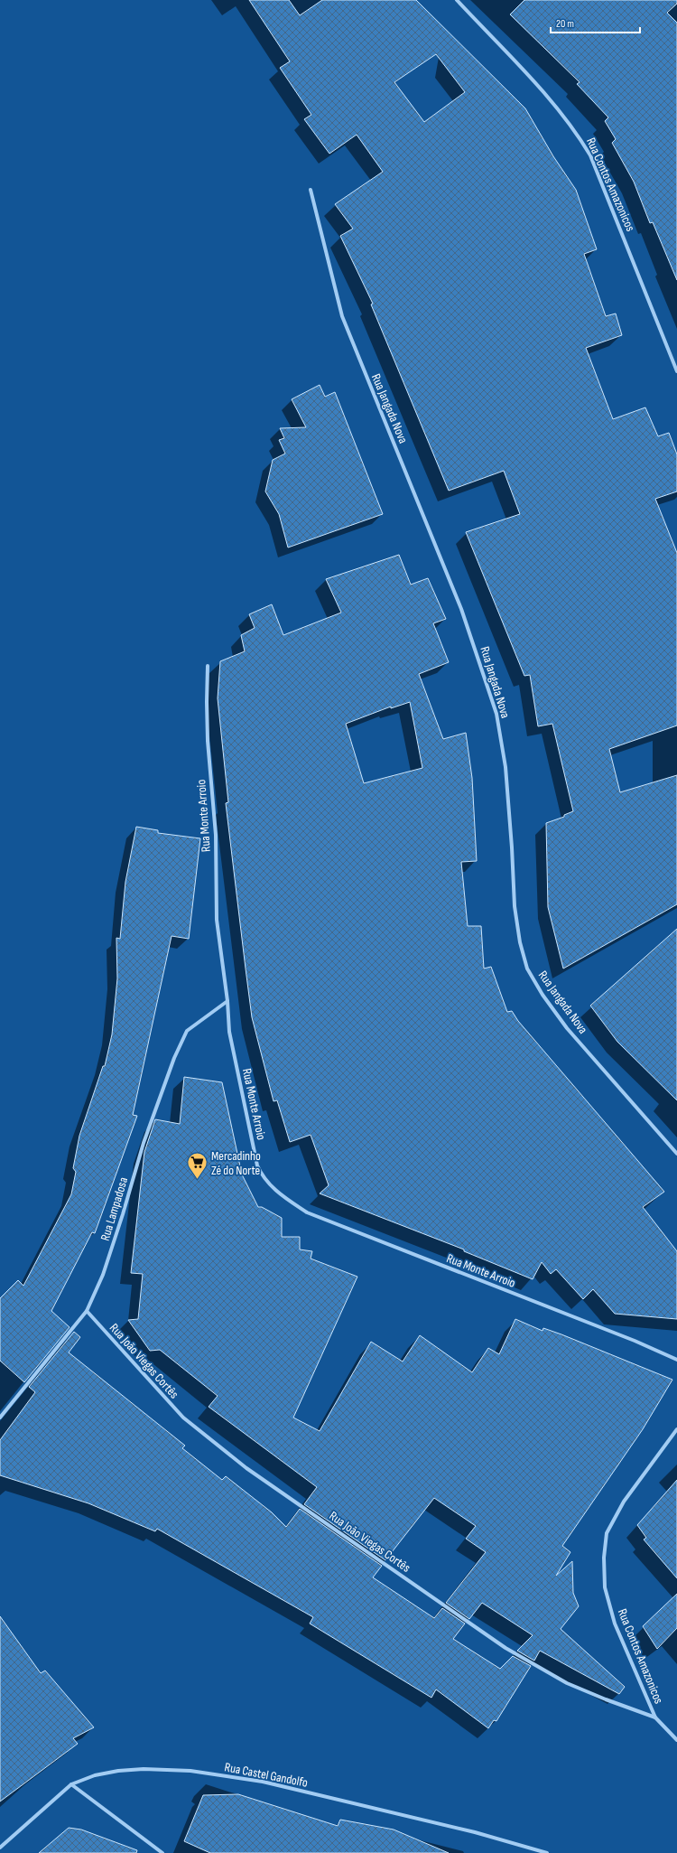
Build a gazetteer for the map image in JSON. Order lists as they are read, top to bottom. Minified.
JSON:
{"streets":{"street":["Rua Contos Amazonicos","Rua Jangada Nova","Rua Monte Arroio","Rua Lampadosa","Rua João Viegas Cortês","Rua Castel Gandolfo"]},"crossings":[["Rua Contos Amazonicos","Rua João Viegas Cortês"],["Rua Monte Arroio","Rua Lampadosa"],["Rua Lampadosa","Rua João Viegas Cortês"]],"places":{"supermarket":["Mercadinho Zé do Norte"]},"scale_bar":"20 m"}
